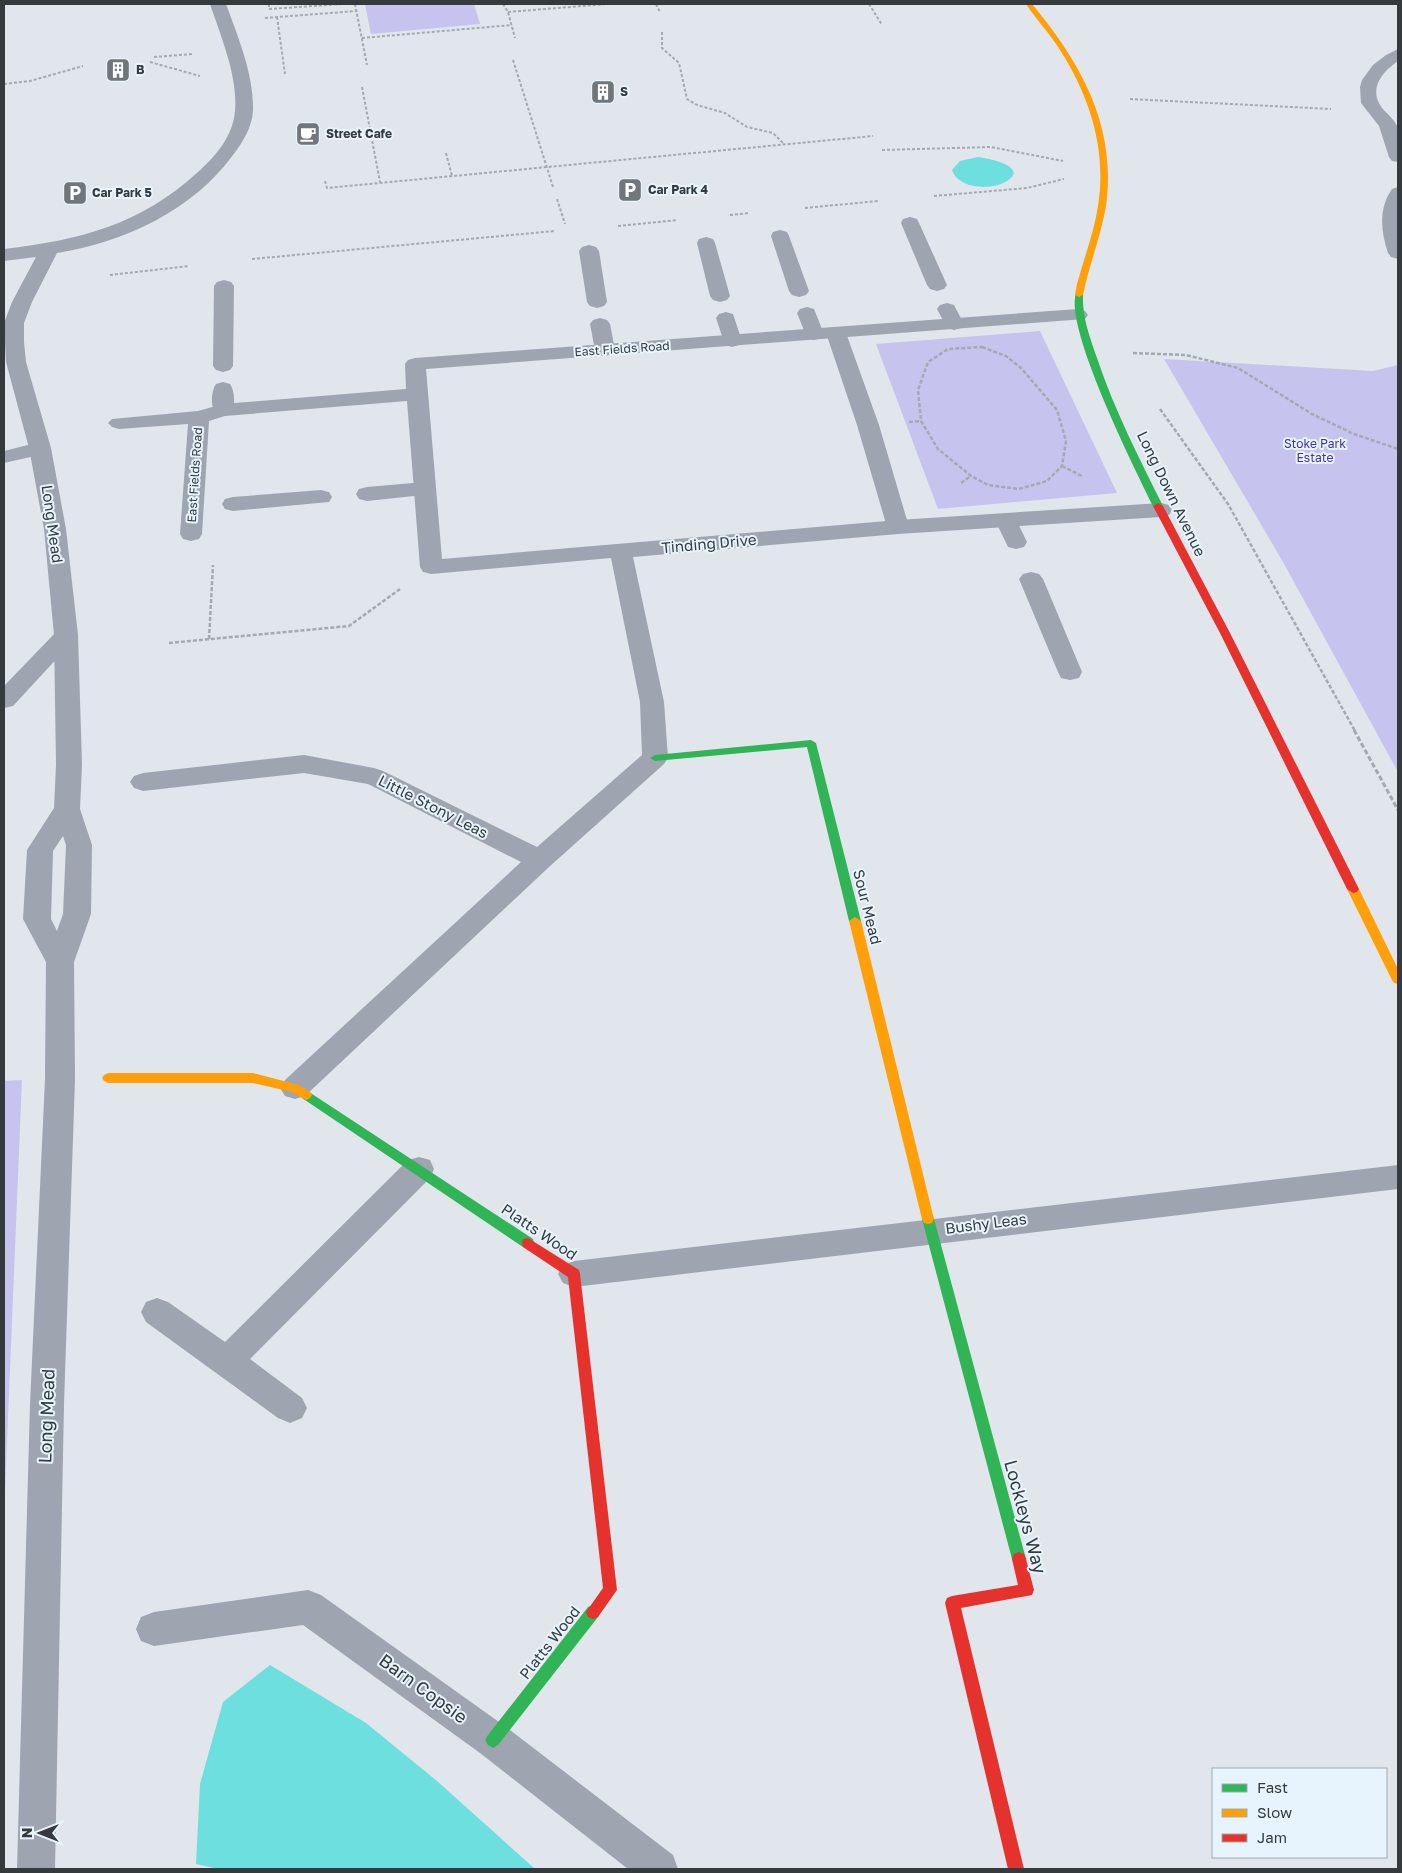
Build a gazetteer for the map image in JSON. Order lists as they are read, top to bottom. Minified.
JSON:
{"streets":{"street":["East Fields Road","Long Down Avenue","Long Mead","Tinding Drive","Little Stony Leas","Sour Mead","Bushy Leas","Platts Wood","Lockleys Way","Barn Copsie"]},"crossings":[["East Fields Road","Long Down Avenue"],["Long Down Avenue","Tinding Drive"],["Sour Mead","Bushy Leas"],["Sour Mead","Lockleys Way"],["Bushy Leas","Platts Wood"],["Bushy Leas","Lockleys Way"],["Platts Wood","Barn Copsie"]],"parks":["Stoke Park Estate"],"places":{"building":["B","S"],"cafe":["Street Cafe"],"parking":["Car Park 4","Car Park 5"]},"legend":["Fast","Slow","Jam"],"north":"left"}
